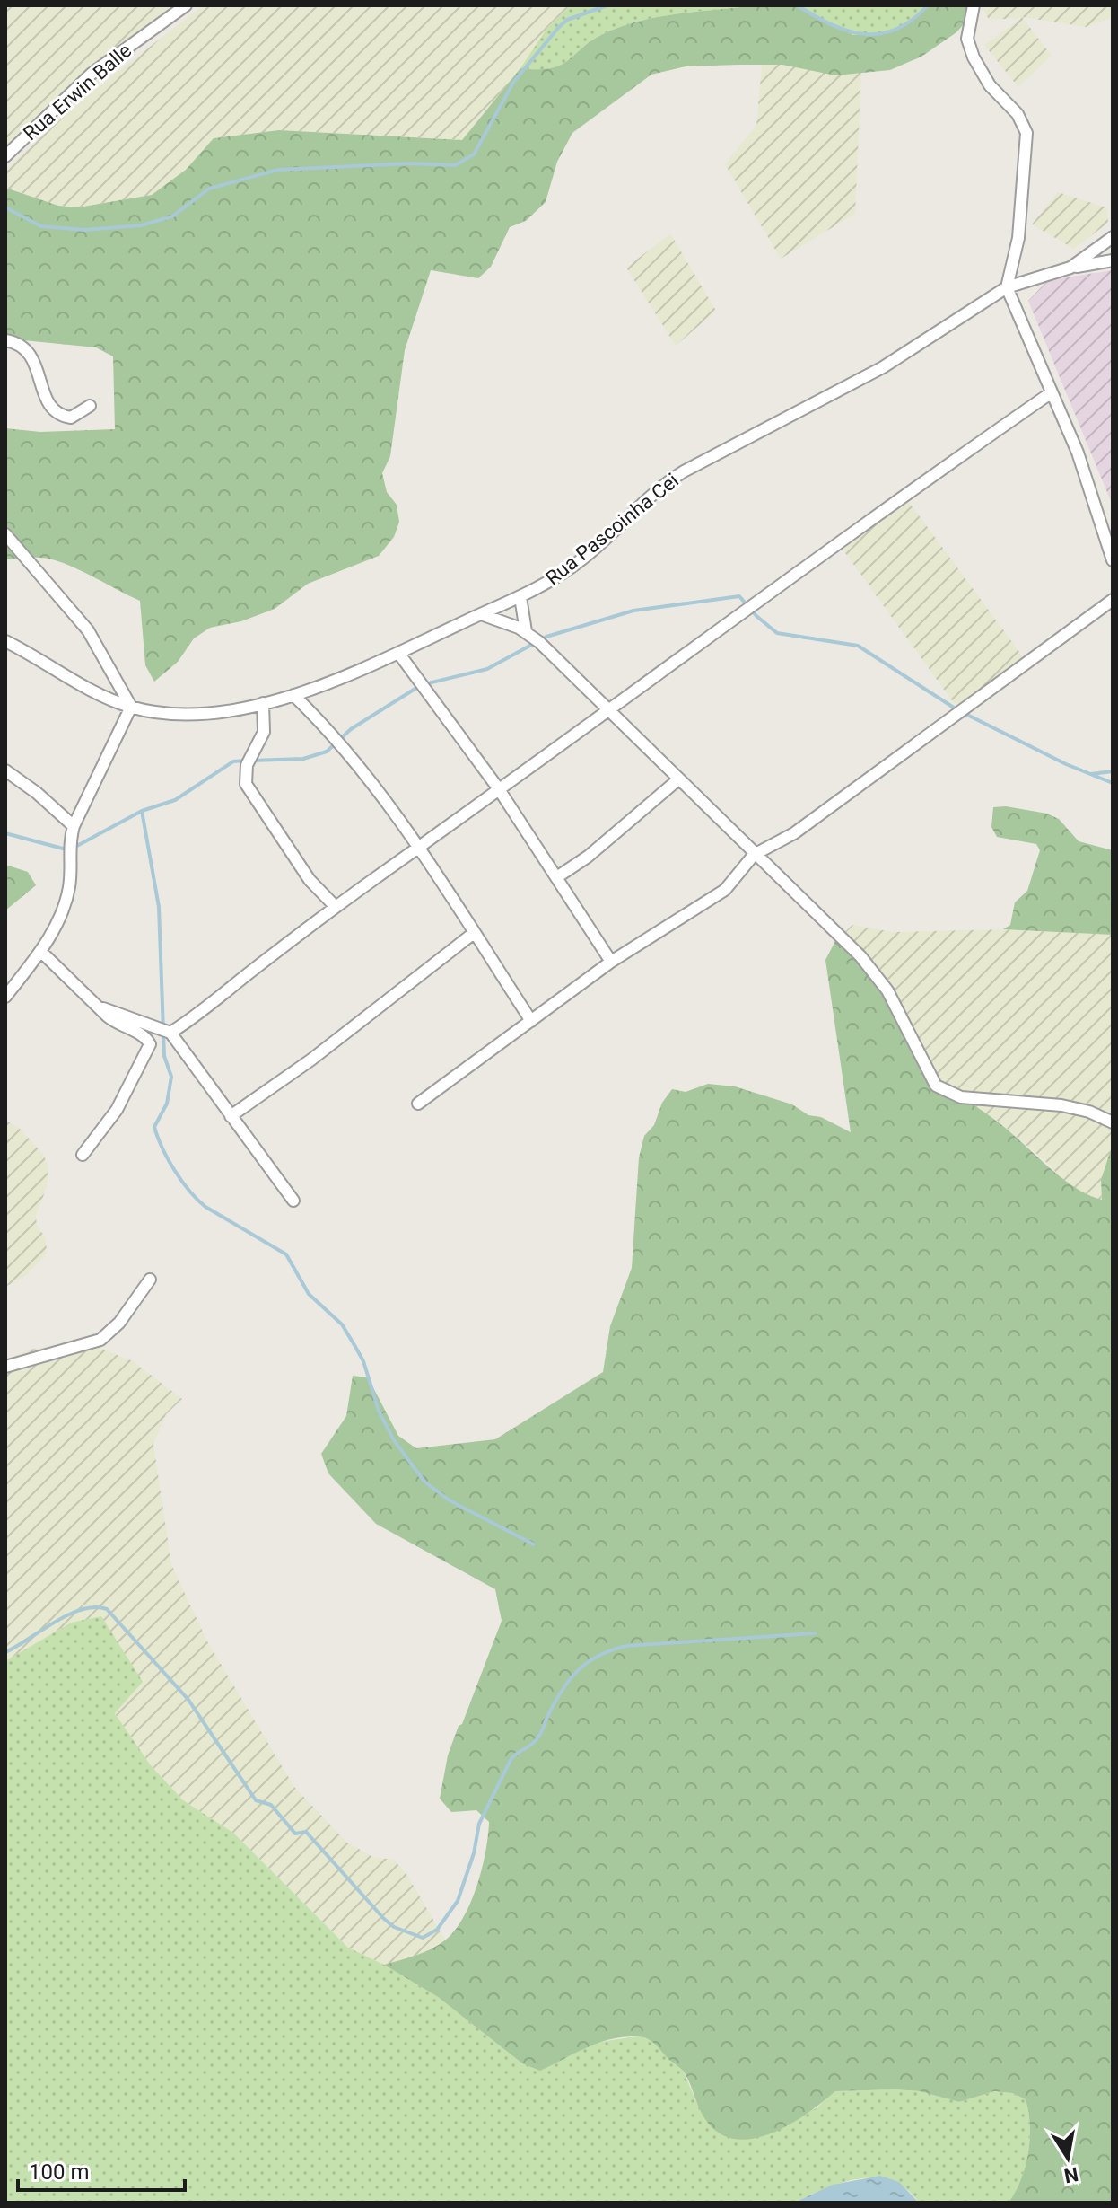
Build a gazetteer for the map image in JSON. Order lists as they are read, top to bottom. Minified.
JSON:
{"streets":{"street":["Rua Erwin Balle","Rua Pascoinha Cei"]},"scale_bar":"100 m","north":"bottom"}
